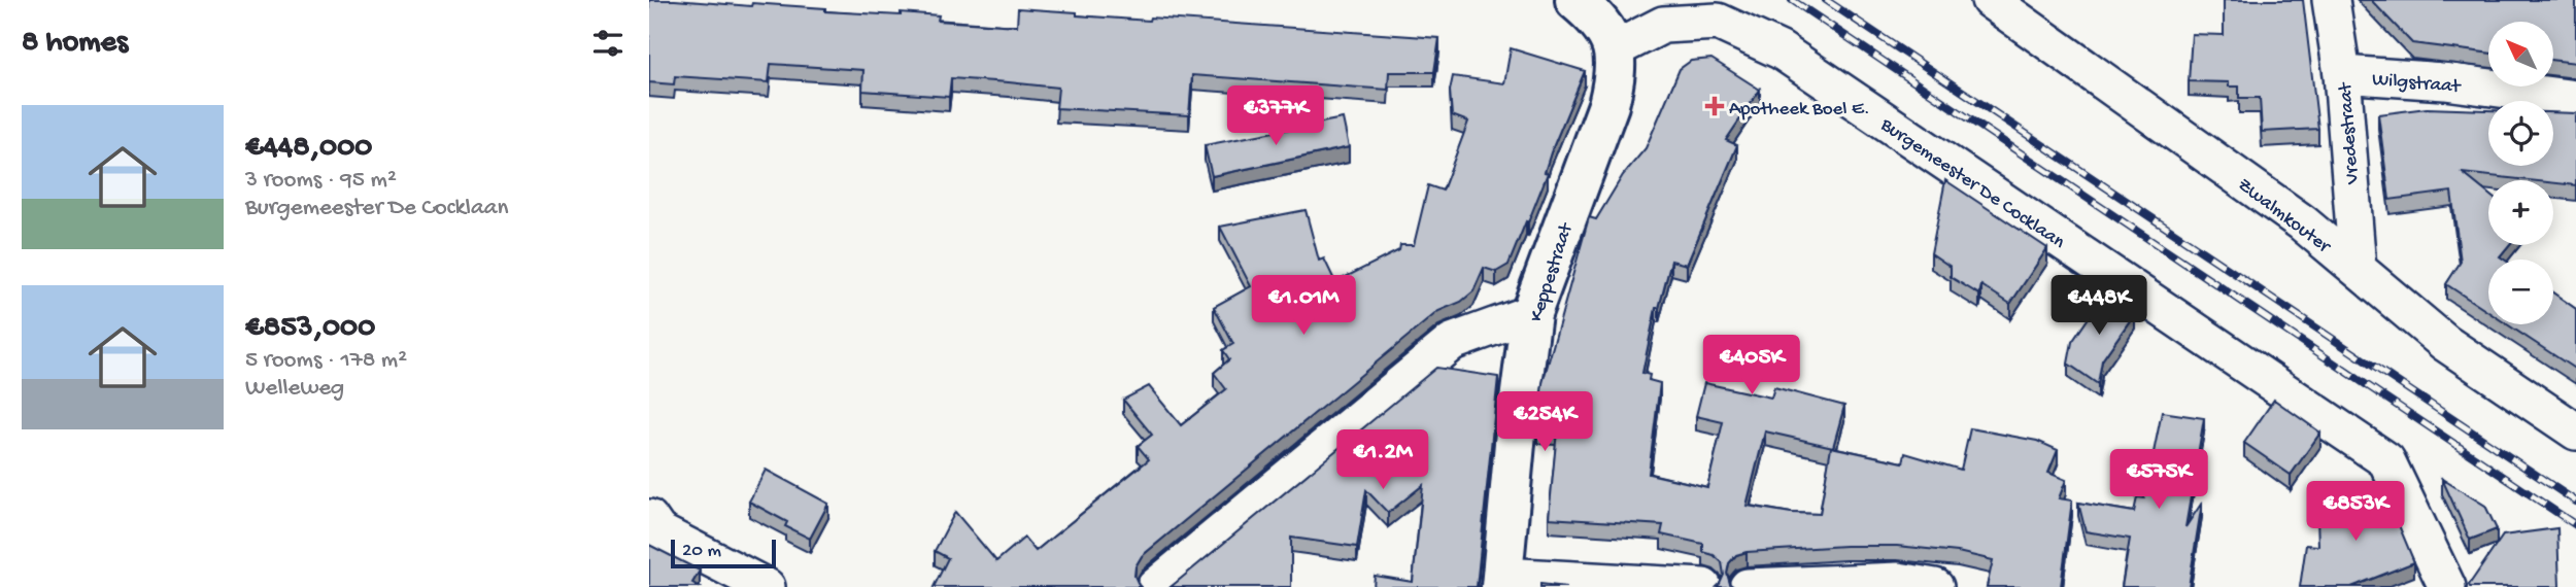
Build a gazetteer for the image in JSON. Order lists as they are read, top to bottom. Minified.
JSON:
{"streets":{"street":["Wilgstraat","Vredestraat","Burgemeester De Cocklaan","Zwalmkouter","Keppestraat"]},"crossings":[["Wilgstraat","Vredestraat"],["Vredestraat","Zwalmkouter"],["Burgemeester De Cocklaan","Keppestraat"]],"places":{"health":["Apotheek Boel E."]},"scale_bar":"20 m","north":"top left","page":{"heading":"8 homes","map_buttons":["+","−"],"price":["€377K","€1.01M","€448K","€405K","€254K","€1.2M","€575K","€853K"],"list":[{"name":"€448,000","note":"3 rooms · 95 m² · Burgemeester De Cocklaan"},{"name":"€853,000","note":"5 rooms · 178 m² · Welleweg"}],"scale":"20 m"}}
